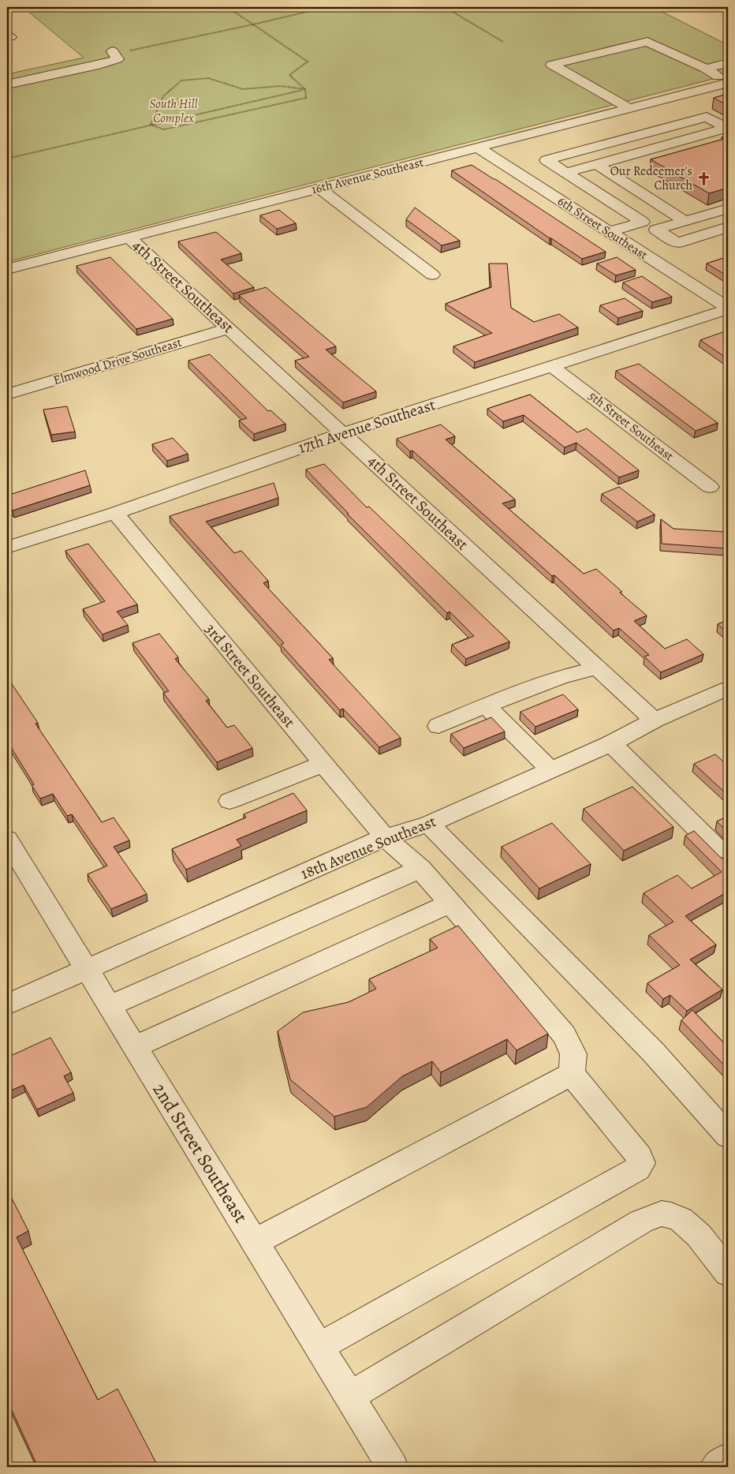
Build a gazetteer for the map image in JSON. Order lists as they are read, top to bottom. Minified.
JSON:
{"streets":{"street":["16th Avenue Southeast","6th Street Southeast","4th Street Southeast","Elmwood Drive Southeast","17th Avenue Southeast","5th Street Southeast","3rd Street Southeast","18th Avenue Southeast","2nd Street Southeast"]},"crossings":[["16th Avenue Southeast","6th Street Southeast"],["16th Avenue Southeast","4th Street Southeast"],["6th Street Southeast","17th Avenue Southeast"],["4th Street Southeast","Elmwood Drive Southeast"],["4th Street Southeast","17th Avenue Southeast"],["4th Street Southeast","18th Avenue Southeast"],["17th Avenue Southeast","5th Street Southeast"],["17th Avenue Southeast","3rd Street Southeast"],["3rd Street Southeast","18th Avenue Southeast"],["18th Avenue Southeast","2nd Street Southeast"]],"parks":["South Hill Complex"],"places":{"church":["Our Redeemer's Church"]}}
